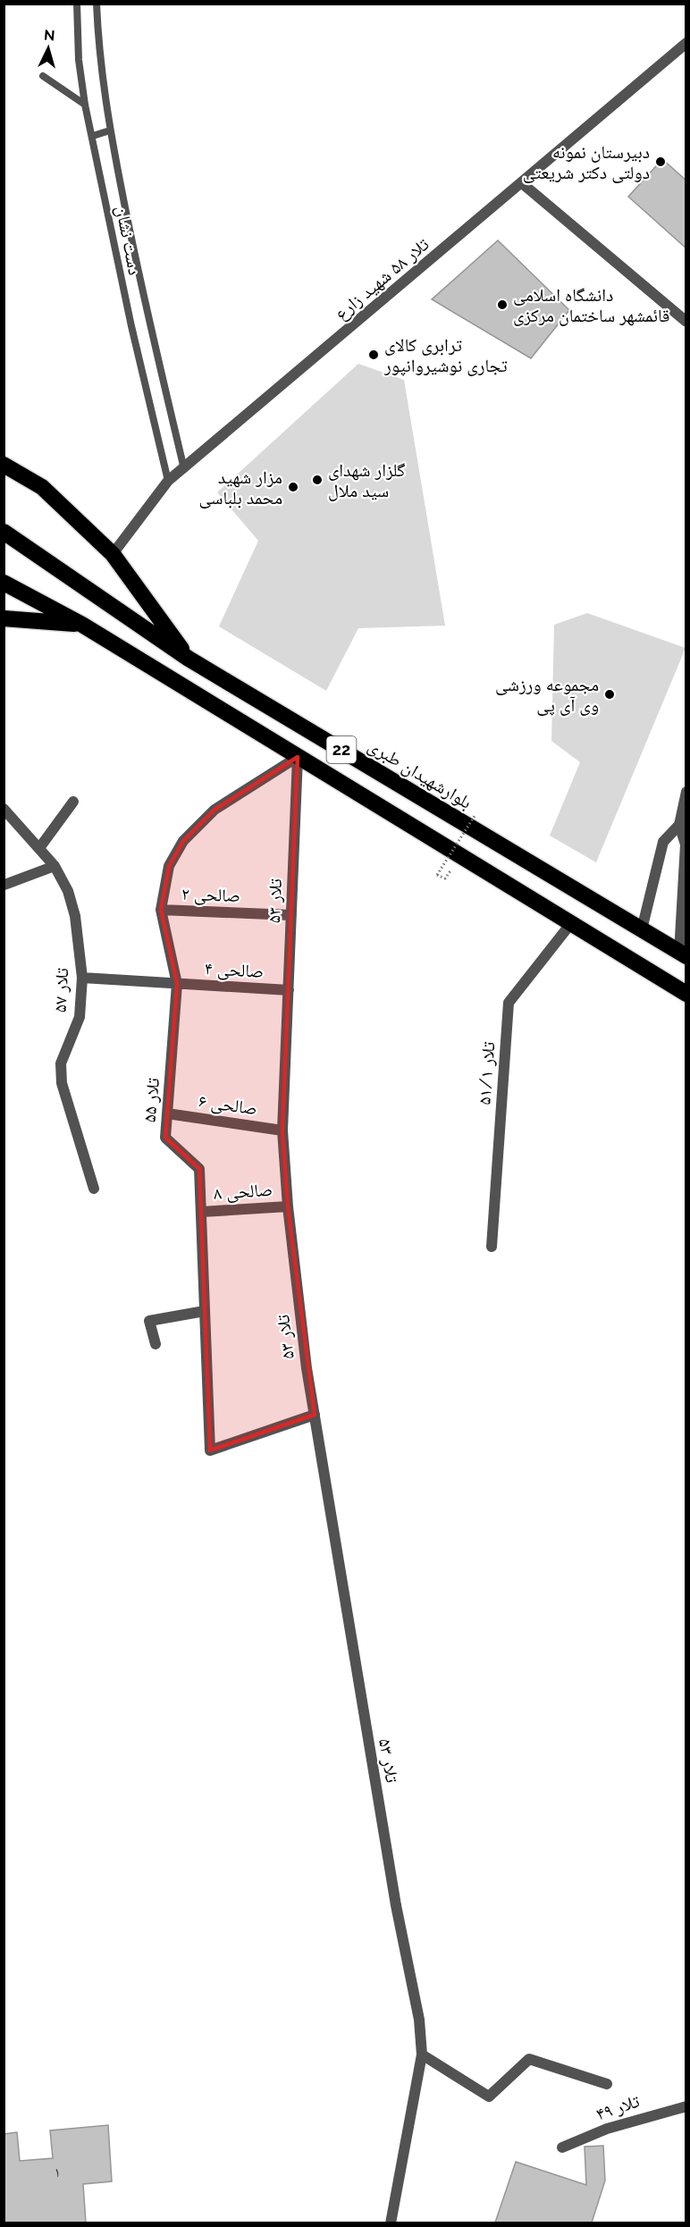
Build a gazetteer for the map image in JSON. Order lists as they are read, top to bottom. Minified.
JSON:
{"streets":{"highway":["22","بلوارشهیدان طبری"],"street":["تلار ۵۸ شهید زارع","صالحی ۲","تلار ۵۳","صالحی ۴","تلار ۵۷","تلار ۵۱/۱","تلار ۵۵","صالحی ۶","صالحی ۸","تلار ۴۹"],"lane":["دست نشان"]},"crossings":[["دست نشان","تلار ۵۸ شهید زارع"],["22","تلار ۵۳"],["22","تلار ۵۱/۱"],["22","تلار ۵۵"],["صالحی ۲","تلار ۵۳"],["صالحی ۲","تلار ۵۵"],["تلار ۵۳","صالحی ۴"],["تلار ۵۳","تلار ۵۵"],["تلار ۵۳","صالحی ۶"],["تلار ۵۳","صالحی ۸"],["صالحی ۴","تلار ۵۷"],["صالحی ۴","تلار ۵۵"],["تلار ۵۵","صالحی ۶"],["تلار ۵۵","صالحی ۸"]],"places":["دبیرستان نمونه دولتی دکتر شریعتی","دانشگاه اسلامی قائمشهر ساختمان مرکزی","ترابری کالای تجاری نوشیروانپور","گلزار شهدای سید ملال","مزار شهید محمد بلباسی","مجموعه ورزشی وی آی پی"],"house_numbers":["۱"],"north":"top"}
